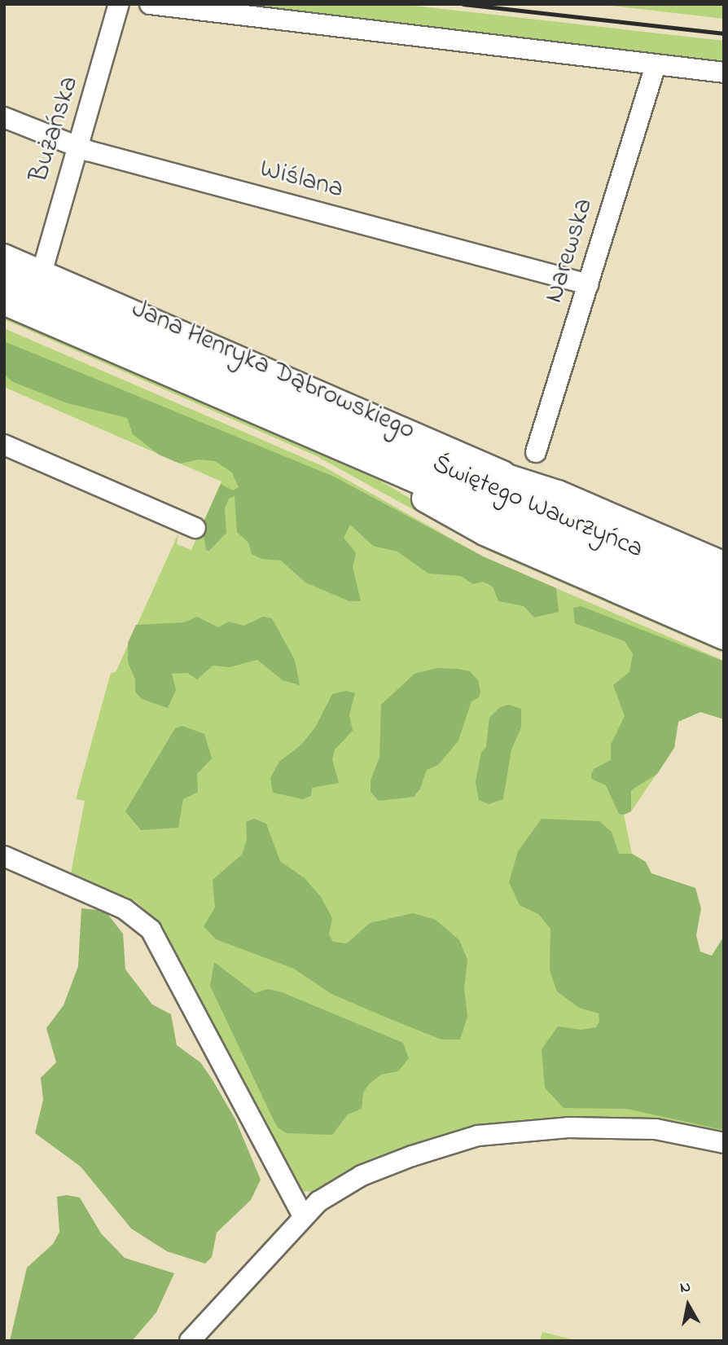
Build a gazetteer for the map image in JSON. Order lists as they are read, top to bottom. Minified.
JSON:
{"streets":{"main road":["Jana Henryka Dąbrowskiego","Świętego Wawrzyńca"],"street":["Bużańska","Wiślana","Narewska"]},"crossings":[["Bużańska","Wiślana"],["Bużańska","Jana Henryka Dąbrowskiego"],["Wiślana","Narewska"],["Jana Henryka Dąbrowskiego","Świętego Wawrzyńca"]],"north":"top"}
